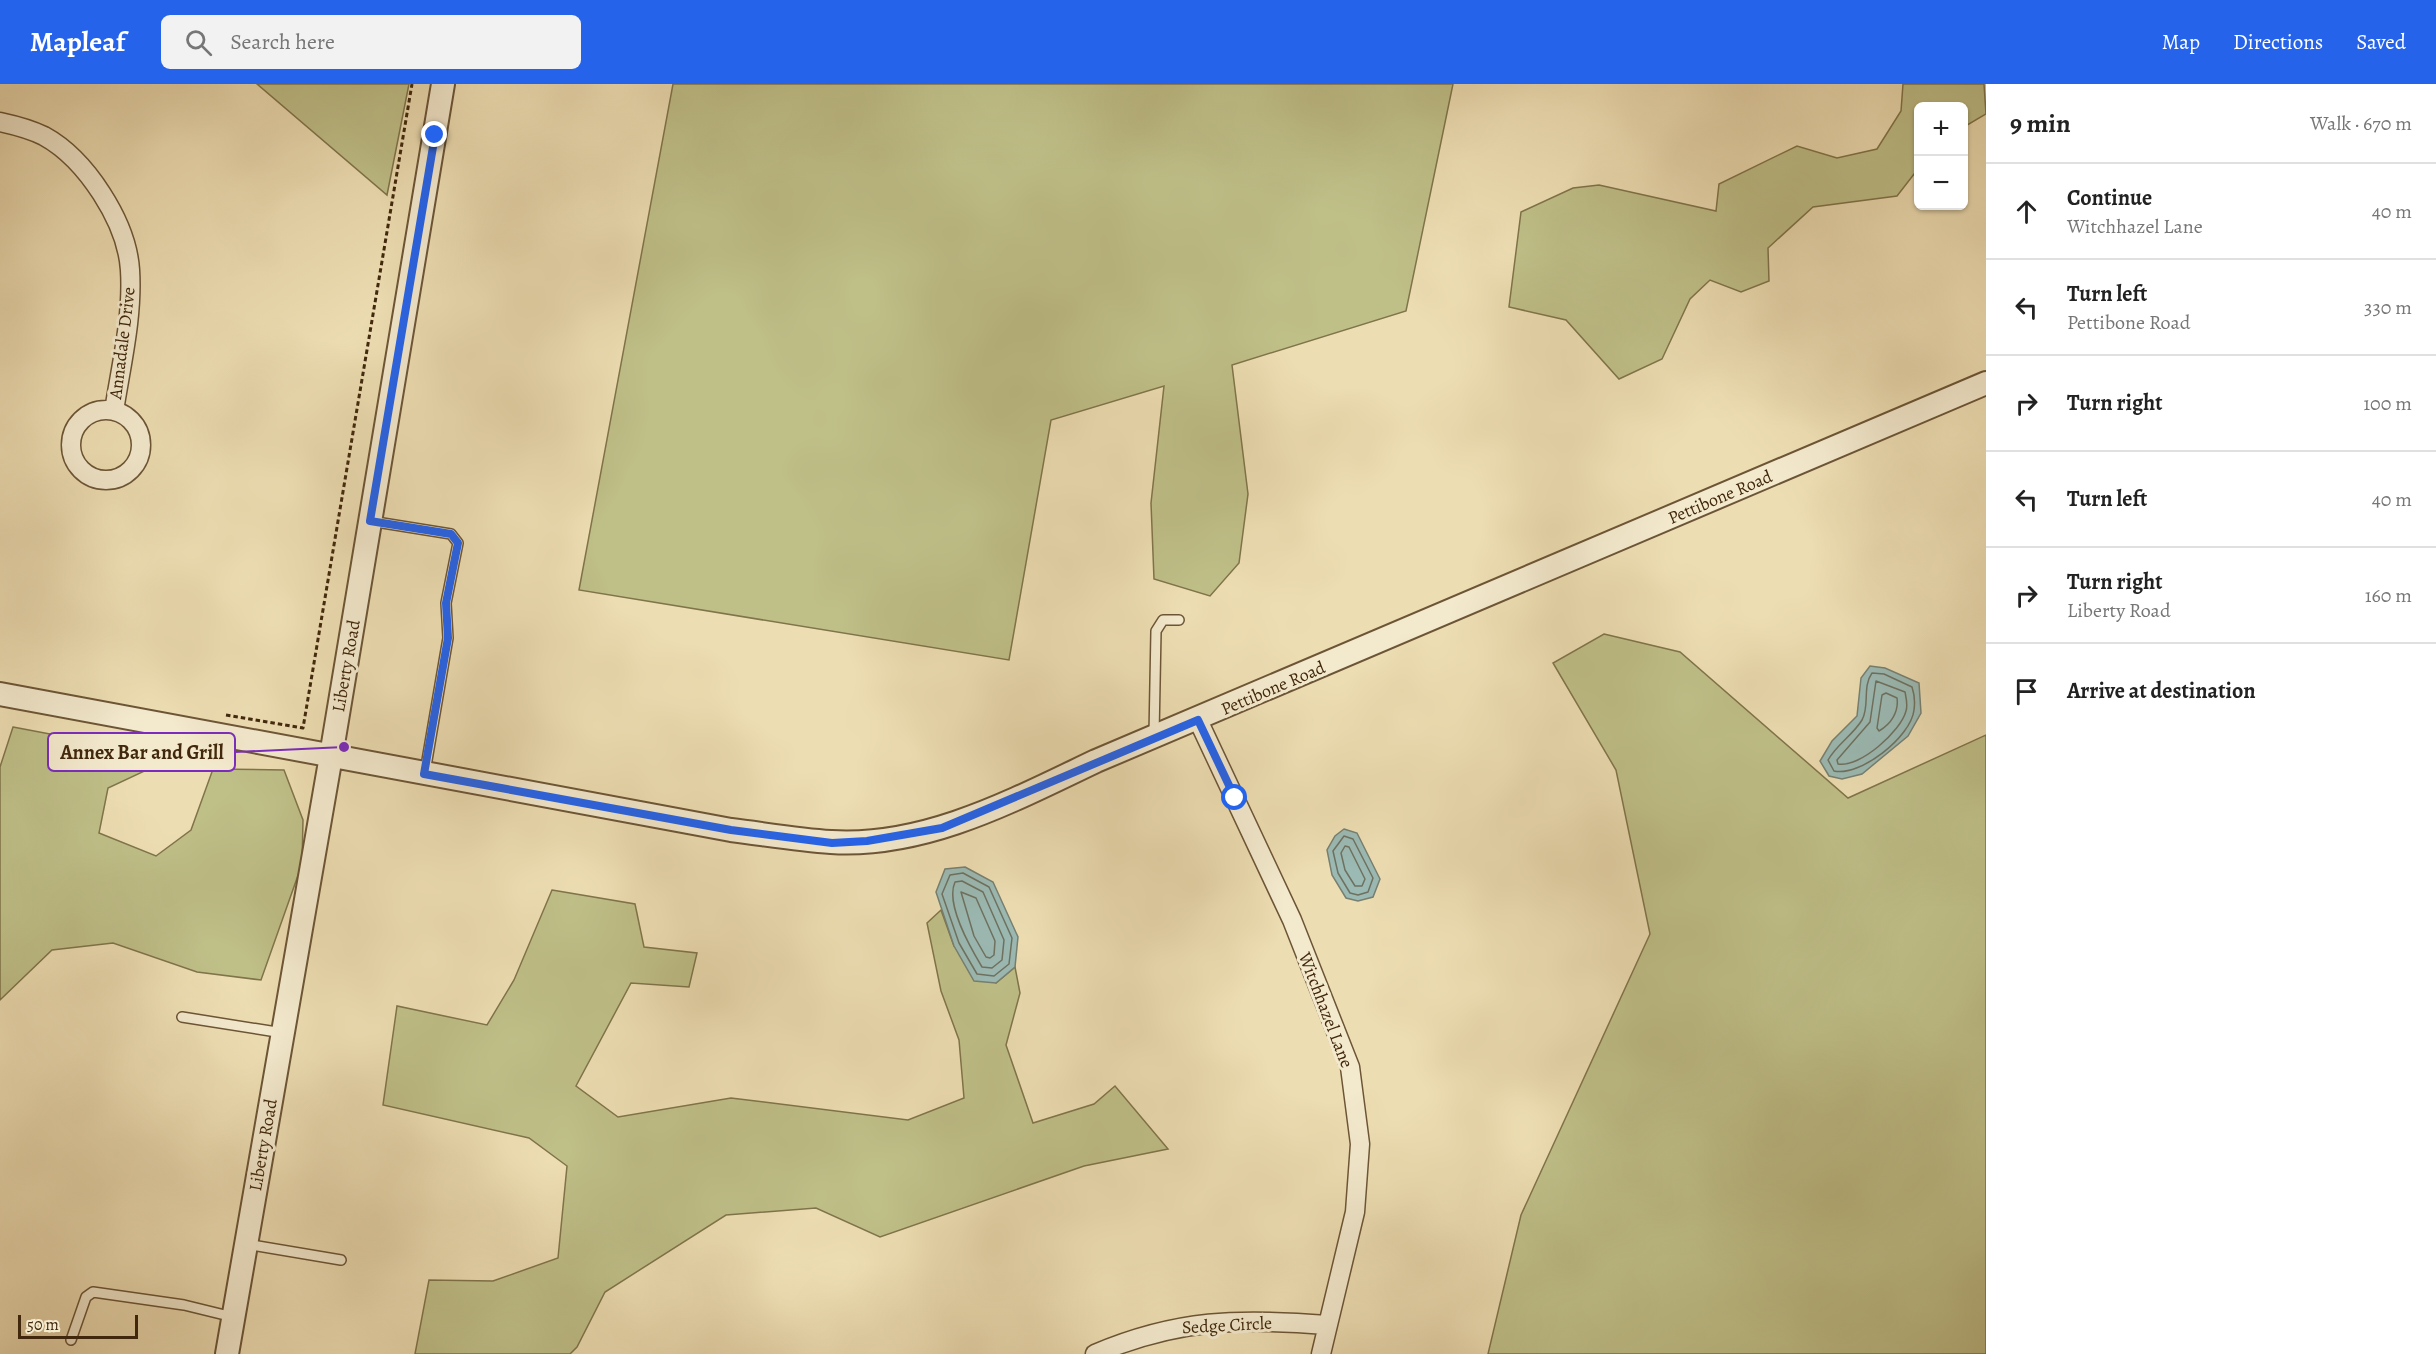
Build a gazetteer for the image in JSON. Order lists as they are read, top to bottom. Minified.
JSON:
{"streets":{"street":["Annadale Drive","Pettibone Road","Liberty Road","Witchhazel Lane","Sedge Circle"]},"crossings":[["Pettibone Road","Liberty Road"],["Pettibone Road","Witchhazel Lane"],["Witchhazel Lane","Sedge Circle"]],"places":["Annex Bar and Grill"],"scale_bar":"50 m","page":{"header":"Mapleaf","search":"Search here","nav":["Map","Directions","Saved"],"heading":["9 min","Walk · 670 m"],"map_buttons":["+","−"],"list":[["Continue","Witchhazel Lane","40 m"],["Turn left","Pettibone Road","330 m"],["Turn right","100 m"],["Turn left","40 m"],["Turn right","Liberty Road","160 m"],"Arrive at destination"],"scale":"50 m"}}
